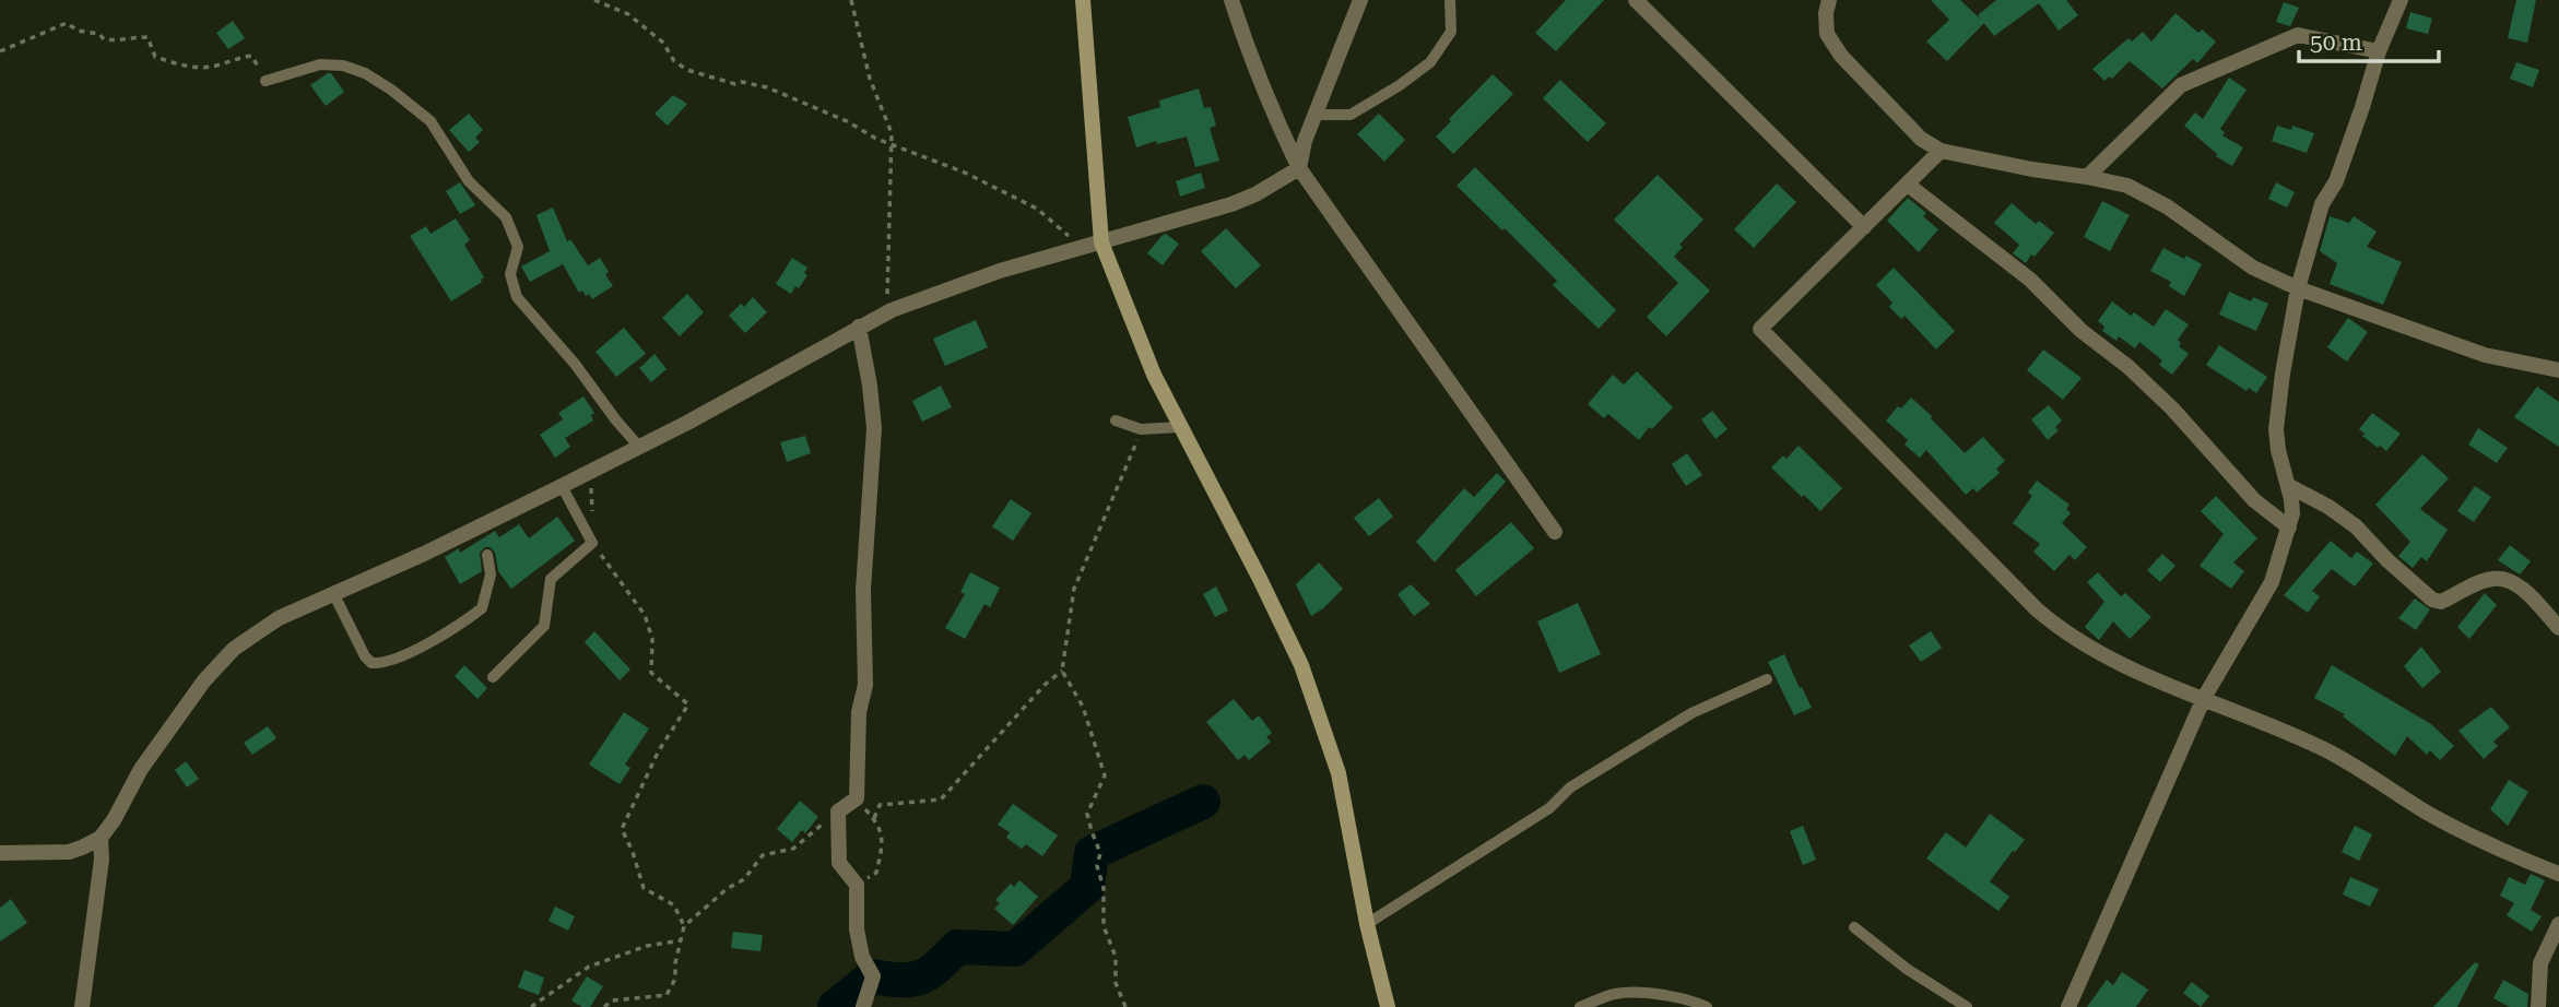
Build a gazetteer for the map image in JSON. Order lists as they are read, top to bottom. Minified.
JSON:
{"scale_bar":"50 m"}
